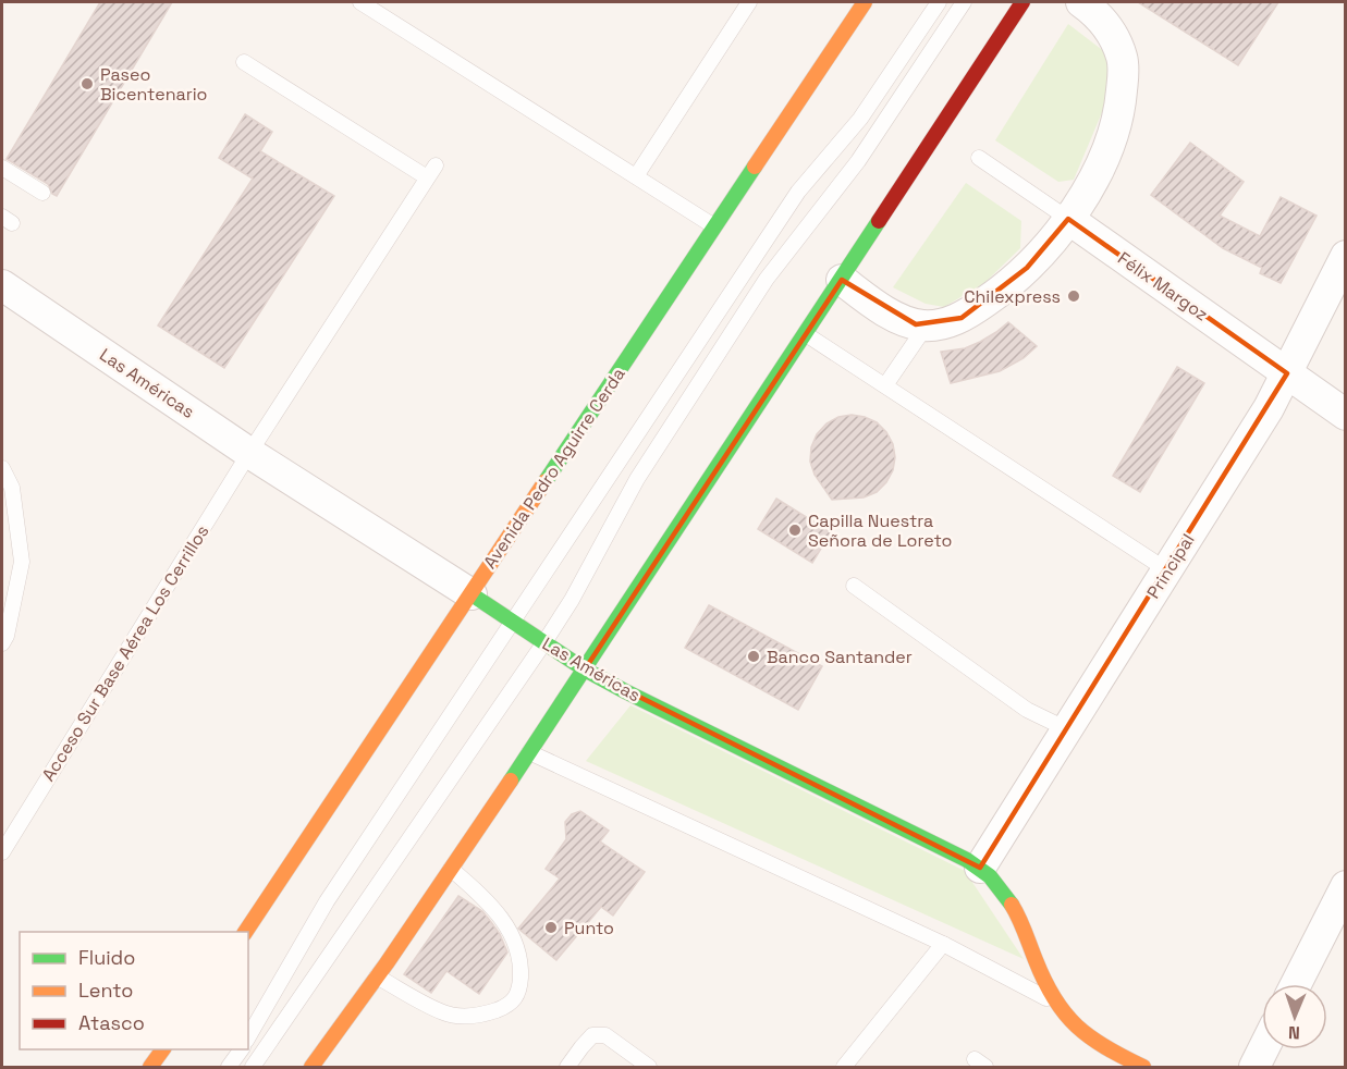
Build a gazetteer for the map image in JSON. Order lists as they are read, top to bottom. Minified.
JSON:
{"streets":{"main road":["Las Américas","Avenida Pedro Aguirre Cerda"],"street":["Félix Margoz","Principal"],"lane":["Acceso Sur Base Aérea Los Cerrillos"]},"crossings":[["Félix Margoz","Principal"],["Las Américas","Avenida Pedro Aguirre Cerda"],["Las Américas","Principal"],["Las Américas","Acceso Sur Base Aérea Los Cerrillos"]],"places":["Paseo Bicentenario","Chilexpress","Capilla Nuestra Señora de Loreto","Banco Santander","Punto"],"legend":["Fluido","Lento","Atasco"],"north":"bottom"}
